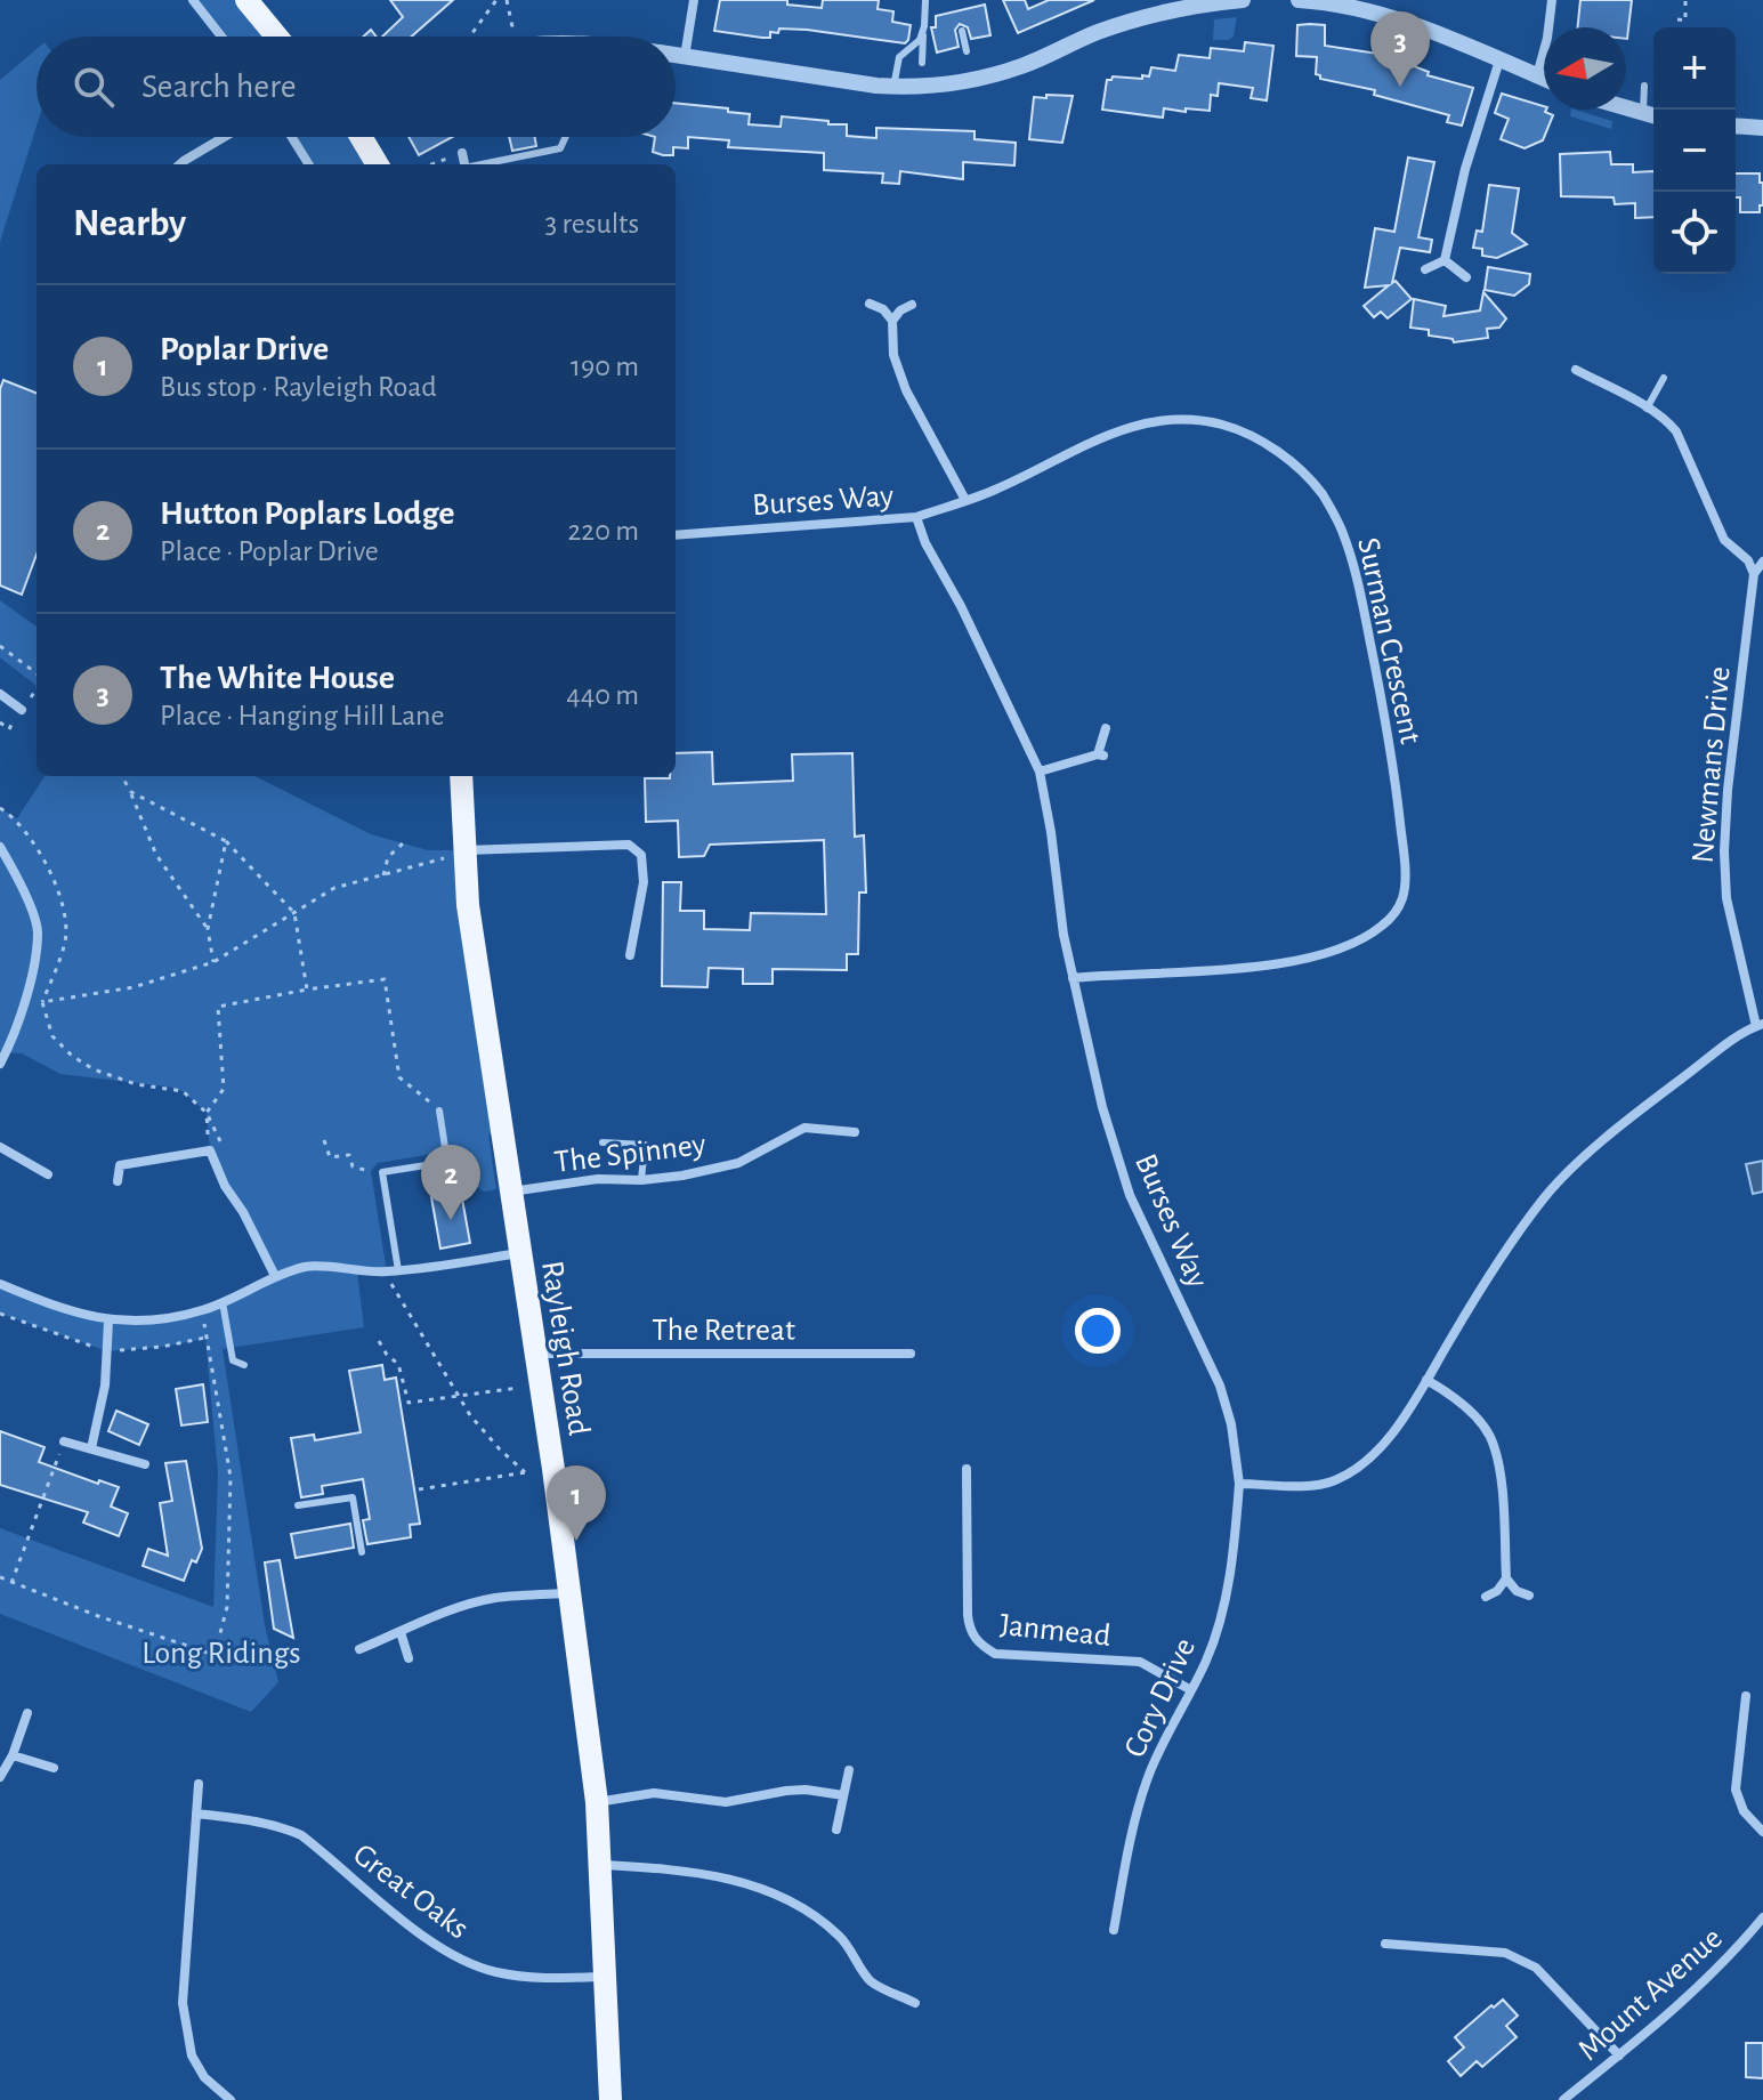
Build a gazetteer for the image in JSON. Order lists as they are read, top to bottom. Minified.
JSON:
{"streets":{"main road":["Rayleigh Road"],"street":["Burses Way","Surman Crescent","Newmans Drive","The Spinney","The Retreat","Janmead","Cory Drive","Great Oaks","Mount Avenue"]},"crossings":[["Burses Way","Surman Crescent"],["Burses Way","Cory Drive"],["The Spinney","Rayleigh Road"],["The Retreat","Rayleigh Road"],["Rayleigh Road","Great Oaks"],["Janmead","Cory Drive"]],"parks":["Long Ridings"],"north":"left","page":{"pins":["3","2","1"],"map_buttons":["+","−"],"search":"Search here","heading":["Nearby","3 results"],"list":[{"mark":"1","name":"Poplar Drive","note":"Bus stop · Rayleigh Road","value":"190 m"},{"mark":"2","name":"Hutton Poplars Lodge","note":"Place · Poplar Drive","value":"220 m"},{"mark":"3","name":"The White House","note":"Place · Hanging Hill Lane","value":"440 m"}]}}
